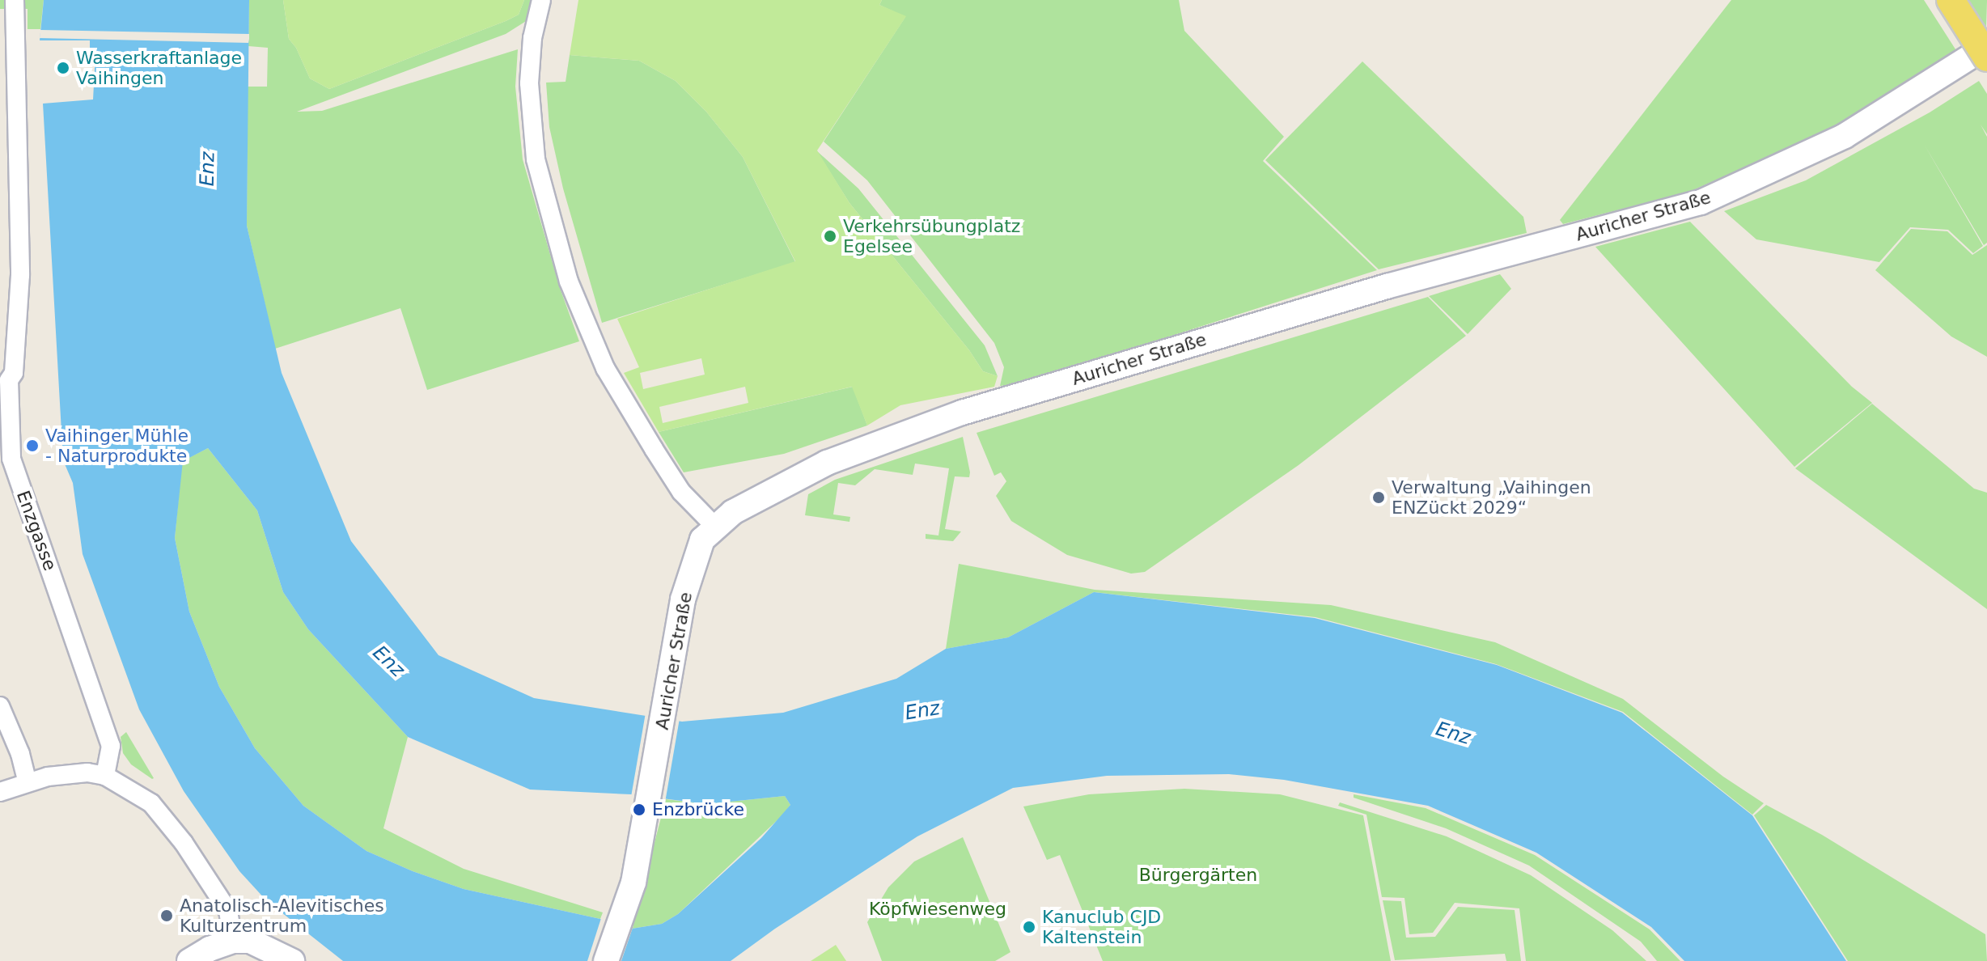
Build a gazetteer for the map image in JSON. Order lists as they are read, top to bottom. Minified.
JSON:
{"streets":{"street":["Auricher Straße","Enzgasse"]},"water":["Enz"],"parks":["Bürgergärten","Köpfwiesenweg"],"places":["Wasserkraftanlage Vaihingen","Verkehrsübungplatz Egelsee","Vaihinger Mühle - Naturprodukte","Verwaltung „Vaihingen ENZückt 2029“","Enzbrücke","Anatolisch-Alevitisches Kulturzentrum","Kanuclub CJD Kaltenstein"]}
